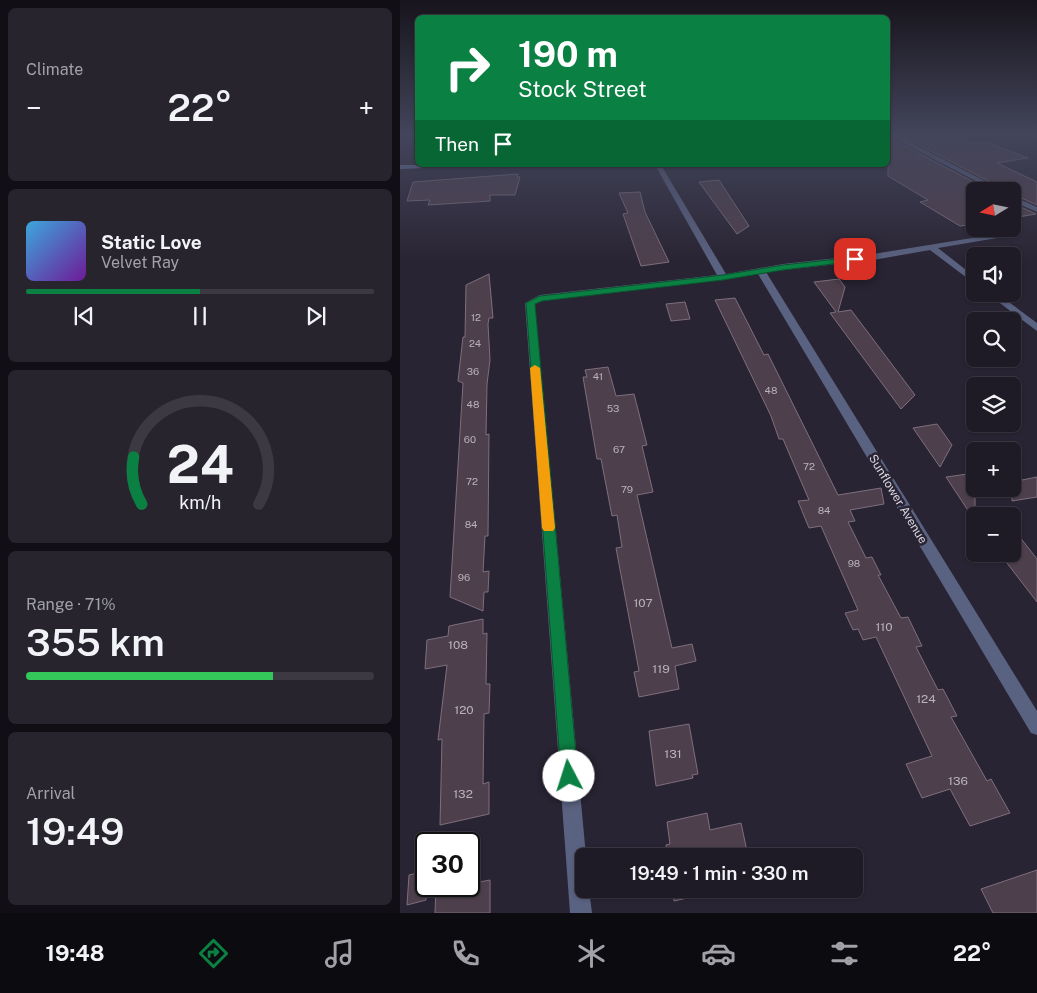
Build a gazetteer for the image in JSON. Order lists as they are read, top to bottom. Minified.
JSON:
{"streets":{"street":["Sunflower Avenue"]},"house_numbers":["12","24","36","41","48","48","53","60","67","72","72","79","84","84","98","96","107","110","108","119","124","120","131","136","132"],"north":"left","page":{"tile":["Climate",["Range · 71%","355 km"],["Arrival","19:49"]],"turn":["190 m","Stock Street"],"heat":["−","22°","+"],"then":"Then","map_buttons":["+","−"],"song":["Static Love","Velvet Ray"],"limit":"30","trip":"19:49 · 1 min · 330 m","tabs":["19:48","22°"],"gauge":["24","km/h"]}}
